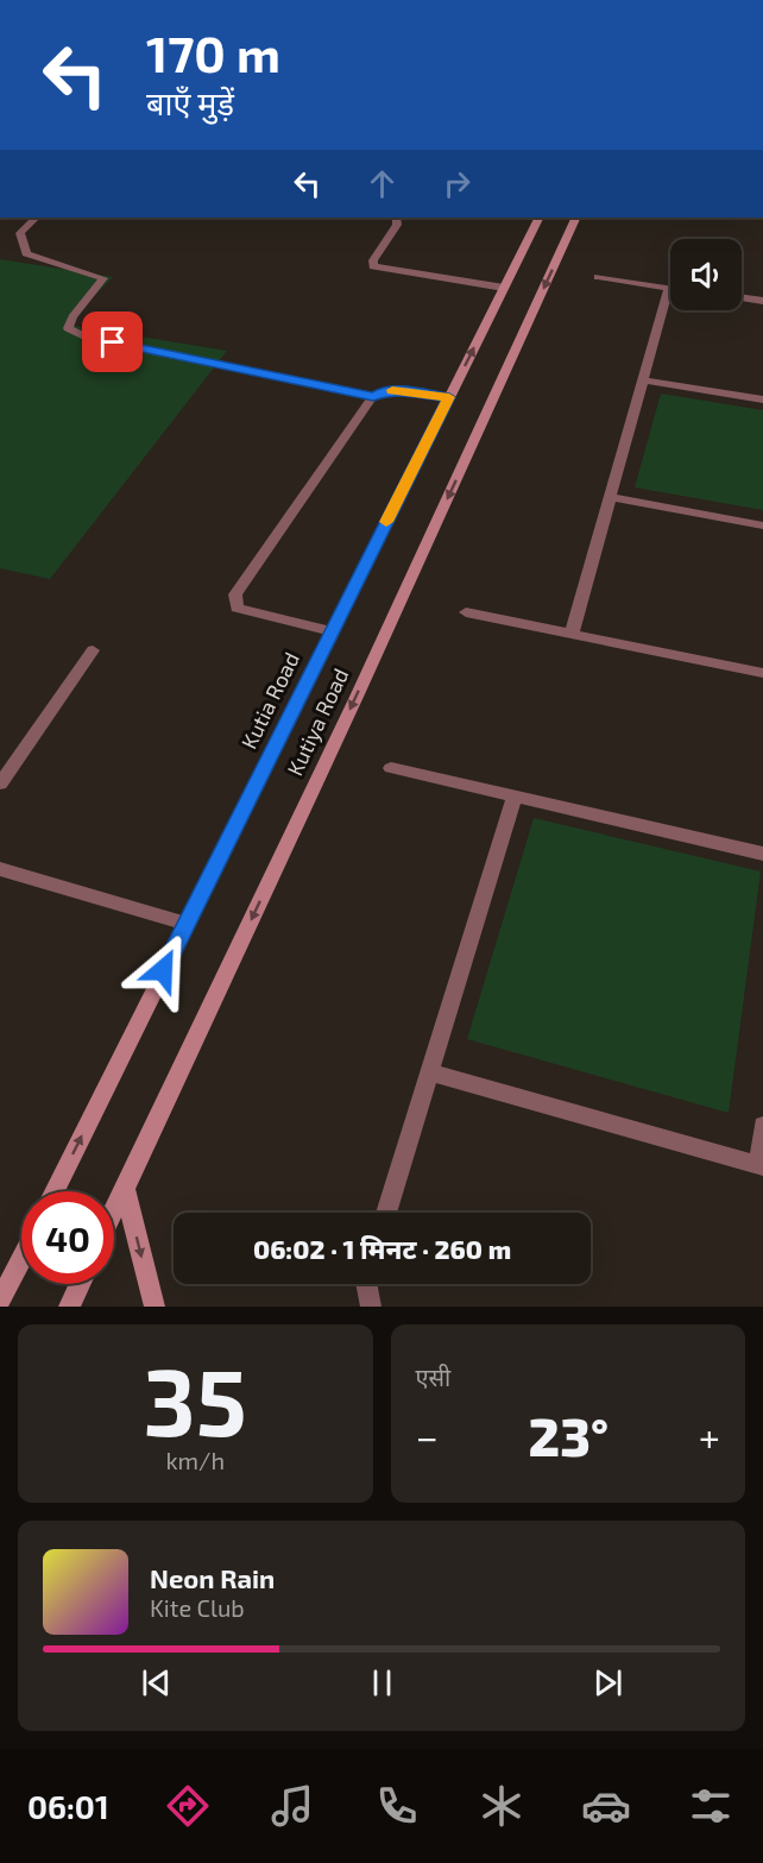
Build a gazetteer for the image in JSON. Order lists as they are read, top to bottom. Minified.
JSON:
{"streets":{"street":["Kutia Road","Kutiya Road"]},"one_way":["Kutia Road","Kutiya Road"],"page":{"turn":["170 m","बाएँ मुड़ें"],"limit":"40","trip":"06:02 · 1 मिनट · 260 m","tile":[["35","km/h"],"एसी"],"heat":["−","23°","+"],"song":["Neon Rain","Kite Club"],"tabs":"06:01"}}
